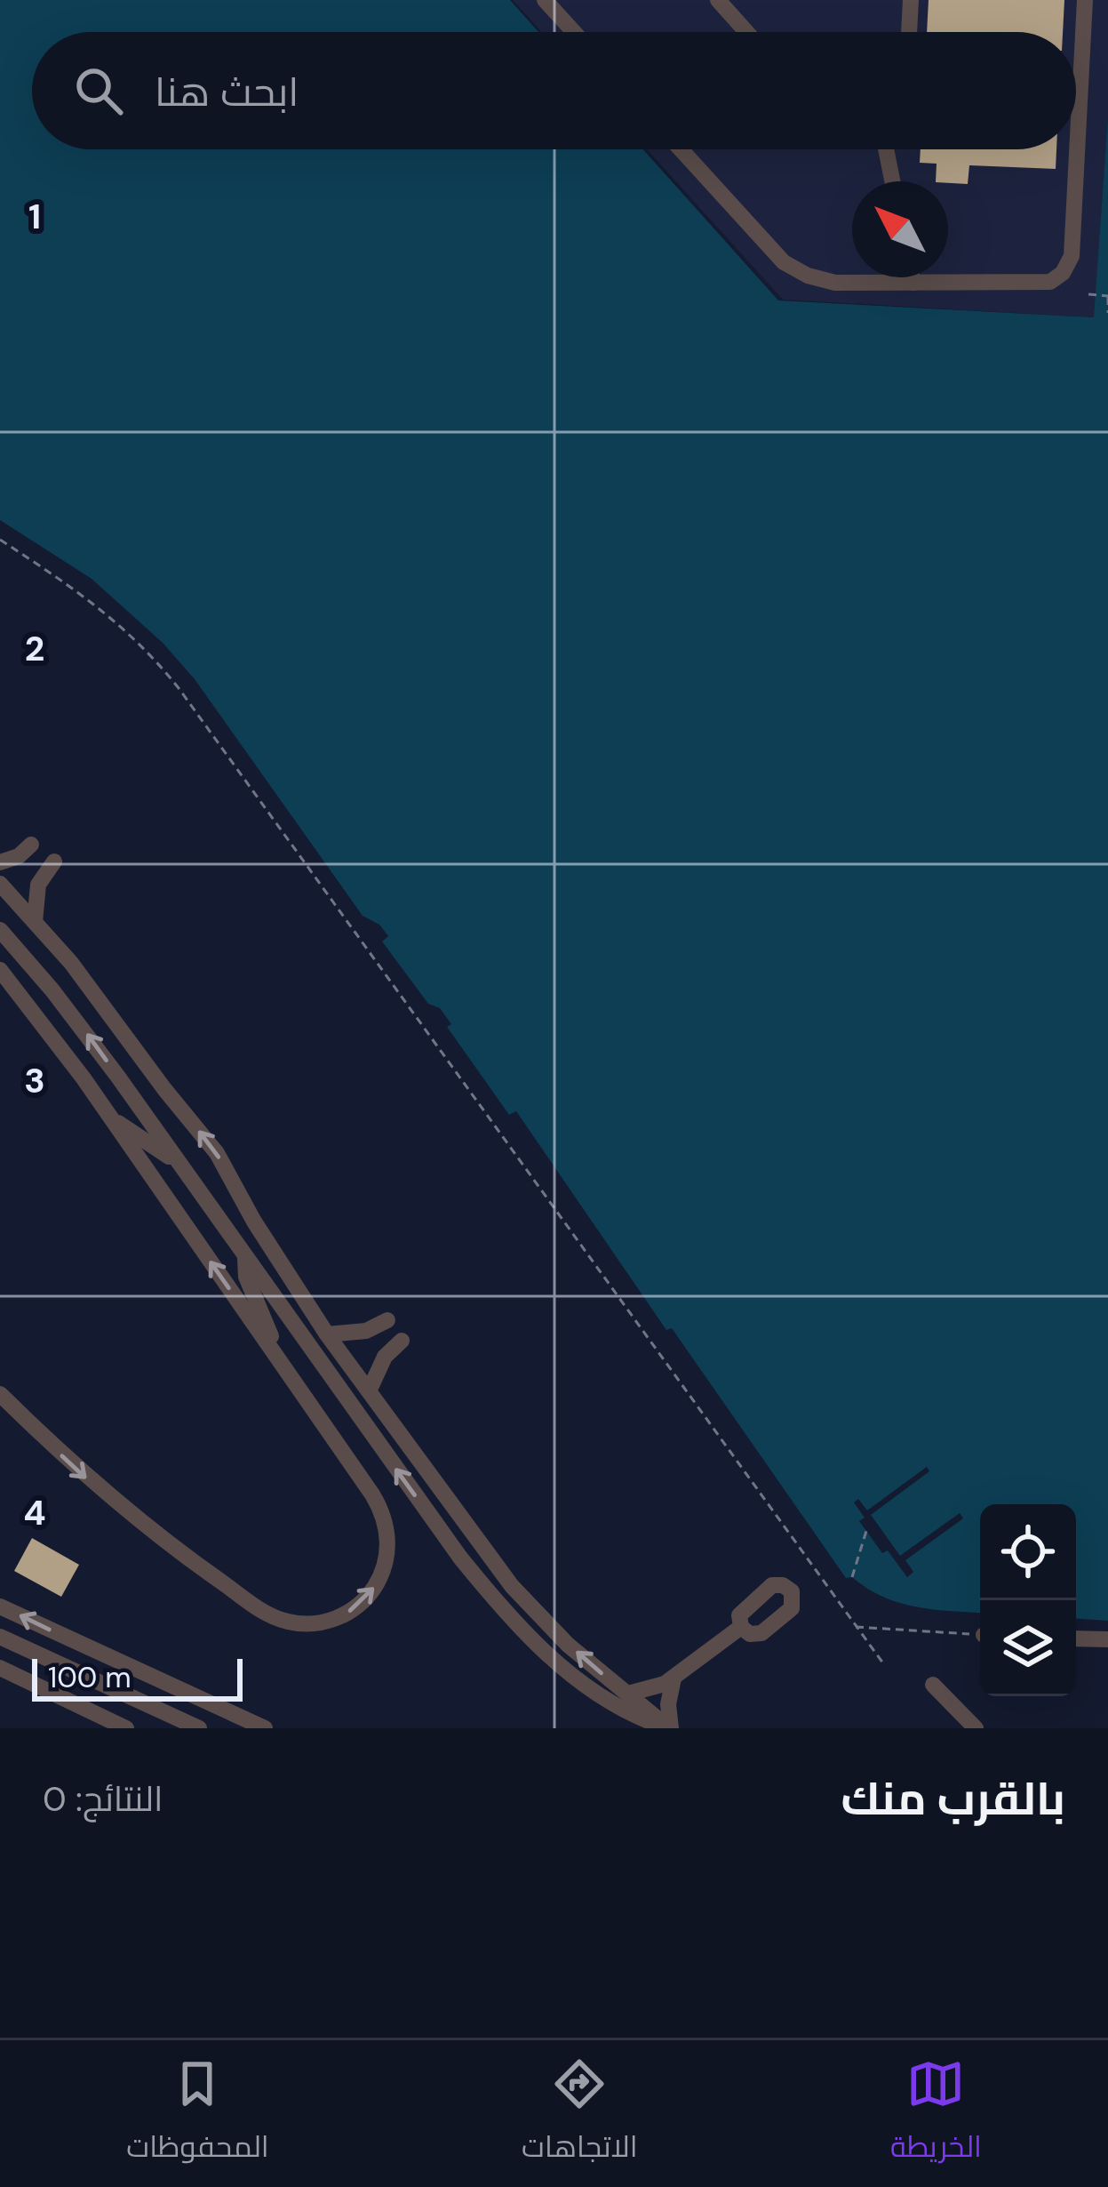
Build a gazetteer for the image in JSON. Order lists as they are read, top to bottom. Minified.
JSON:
{"scale_bar":"100 m","north":"top left","page":{"search":"ابحث هنا","scale":"100 m","heading":["بالقرب منك","النتائج: 0"],"nav":["الخريطة","الاتجاهات","المحفوظات"]},"grid":{"rows":["1","2","3","4"]}}
